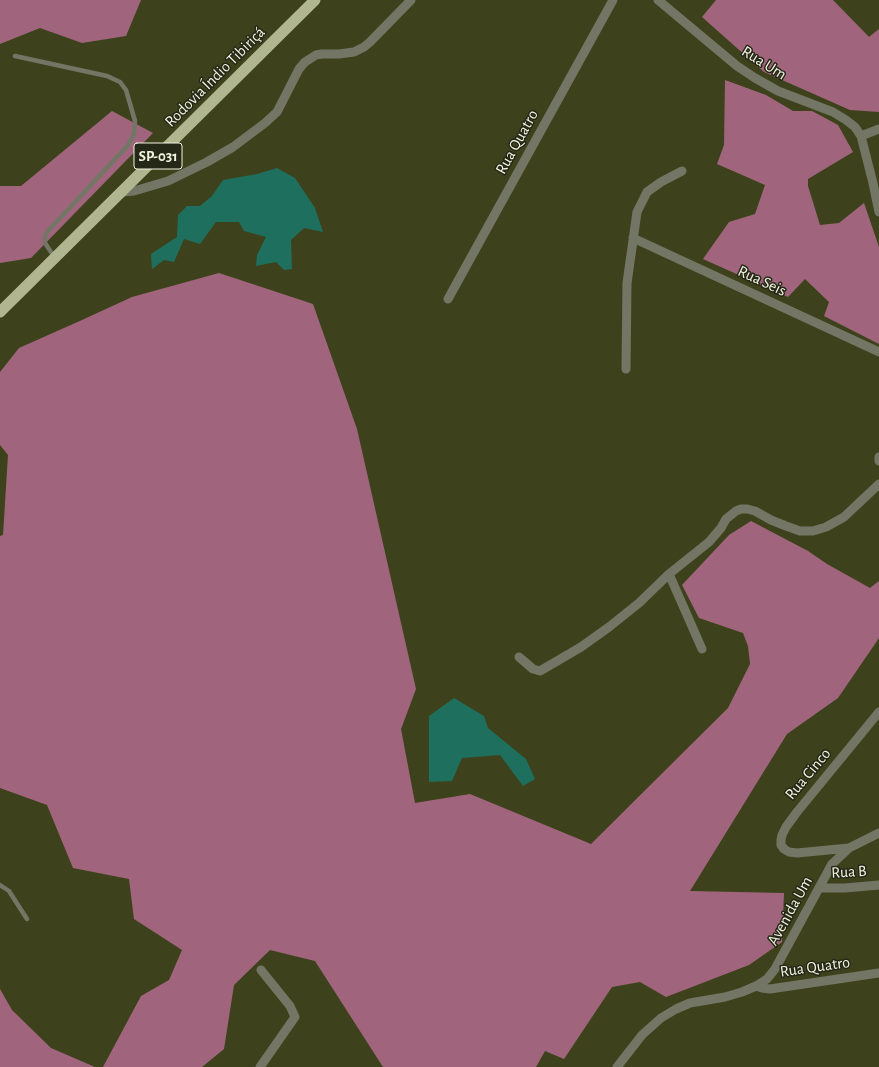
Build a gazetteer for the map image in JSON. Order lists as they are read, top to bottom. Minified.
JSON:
{"streets":{"highway":["Rodovia Índio Tibiriçá","SP-031"],"street":["Rua Um","Rua Quatro","Rua Seis","Rua Cinco","Rua B","Avenida Um"]},"crossings":[["Rua Quatro","Avenida Um"],["Rua Cinco","Avenida Um"],["Rua B","Avenida Um"]]}
